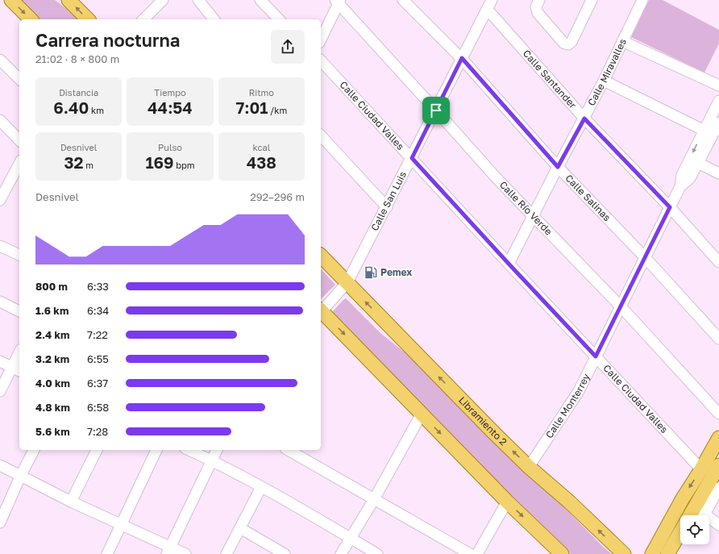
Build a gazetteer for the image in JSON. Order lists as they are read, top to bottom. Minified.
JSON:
{"streets":{"main road":["Libramiento 2"],"street":["Calle Miravalles","Calle Santander","Calle Ciudad Valles","Calle Salinas","Calle San Luis","Calle Río Verde","Calle Monterrey"]},"crossings":[["Calle Miravalles","Calle Santander"],["Calle Miravalles","Calle Ciudad Valles"],["Calle Miravalles","Calle Salinas"],["Calle Miravalles","Calle Río Verde"],["Calle Santander","Calle San Luis"],["Calle Santander","Calle Monterrey"],["Calle Ciudad Valles","Calle San Luis"],["Calle Ciudad Valles","Calle Monterrey"],["Calle Salinas","Calle San Luis"],["Calle Salinas","Calle Monterrey"],["Calle San Luis","Calle Río Verde"],["Calle San Luis","Libramiento 2"],["Calle Río Verde","Calle Monterrey"],["Calle Monterrey","Libramiento 2"]],"places":{"fuel station":["Pemex"]},"page":{"heading":["Carrera nocturna","21:02 · 8 × 800 m"],"stats":[["Distancia","6.40 km"],["Tiempo","44:54"],["Ritmo","7:01 /km"],["Desnivel","32 m"],["Pulso","169 bpm"],["kcal","438"]],"chart":["Desnivel","292–296 m"],"list":[{"name":"800 m","note":"6:33"},{"name":"1.6 km","note":"6:34"},{"name":"2.4 km","note":"7:22"},{"name":"3.2 km","note":"6:55"},{"name":"4.0 km","note":"6:37"},{"name":"4.8 km","note":"6:58"},{"name":"5.6 km","note":"7:28"}]}}
